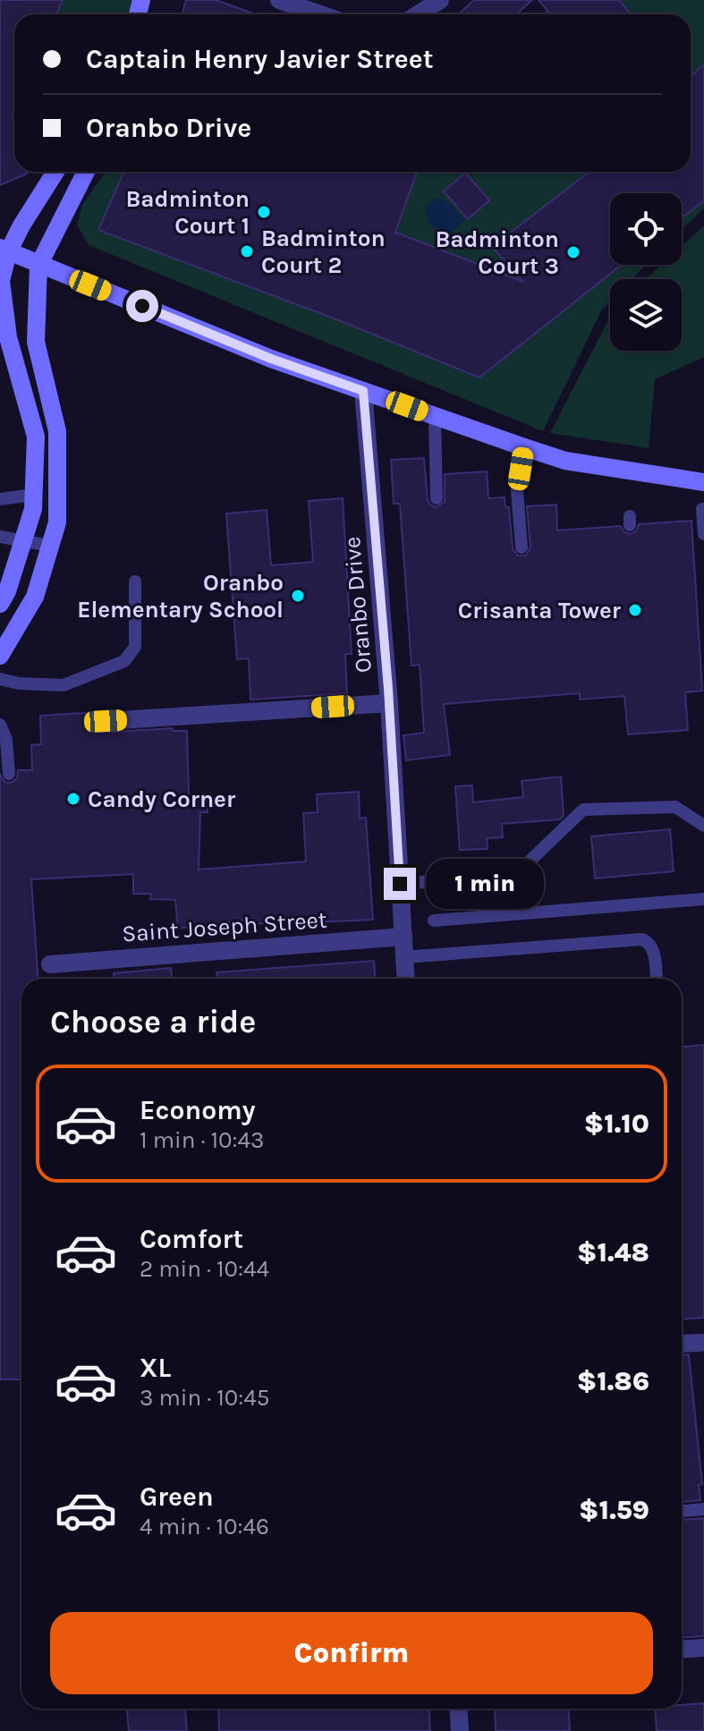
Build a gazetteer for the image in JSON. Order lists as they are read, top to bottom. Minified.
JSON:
{"streets":{"street":["Oranbo Drive","Saint Joseph Street"]},"crossings":[["Oranbo Drive","Saint Joseph Street"]],"places":["Badminton Court 1","Badminton Court 2","Badminton Court 3","Oranbo Elementary School","Crisanta Tower","Candy Corner"],"page":{"banner":["Captain Henry Javier Street","Oranbo Drive"],"bubble":"1 min","heading":"Choose a ride","list":[{"name":"Economy","note":"1 min · 10:43","value":"$1.10"},{"name":"Comfort","note":"2 min · 10:44","value":"$1.48"},{"name":"XL","note":"3 min · 10:45","value":"$1.86"},{"name":"Green","note":"4 min · 10:46","value":"$1.59"}],"buttons":"Confirm"}}
